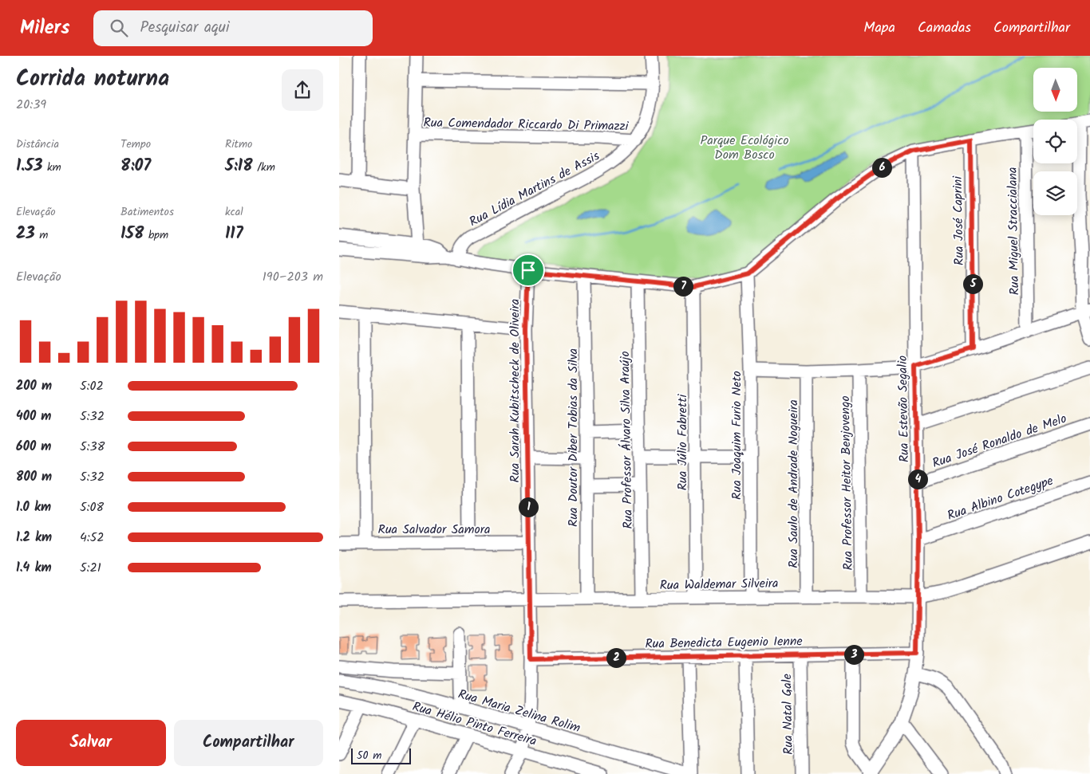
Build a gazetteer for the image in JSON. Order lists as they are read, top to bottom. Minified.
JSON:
{"streets":{"street":["Rua Comendador Riccardo Di Primazzi","Rua Lídia Martins de Assis","Rua José Caprini","Rua Miguel Straccialana","Rua Sarah Kubitscheck de Oliveira","Rua Estevão Segalio","Rua Joaquim Furio Neto","Rua Doutor Diber Tobias da Silva","Rua Professor Álvaro Silva Araújo","Rua José Ronaldo de Melo","Rua Júlio Fabretti","Rua Professor Heitor Benjovengo","Rua Saulo de Andrade Nogueira","Rua Albino Cotegype","Rua Salvador Samora","Rua Waldemar Silveira","Rua Benedicta Eugenio Ienne","Rua Maria Zelina Rolim","Rua Natal Gale","Rua Hélio Pinto Ferreira"]},"crossings":[["Rua Comendador Riccardo Di Primazzi","Rua Lídia Martins de Assis"],["Rua Sarah Kubitscheck de Oliveira","Rua Salvador Samora"],["Rua Sarah Kubitscheck de Oliveira","Rua Waldemar Silveira"],["Rua Sarah Kubitscheck de Oliveira","Rua Benedicta Eugenio Ienne"],["Rua Sarah Kubitscheck de Oliveira","Rua Maria Zelina Rolim"],["Rua Sarah Kubitscheck de Oliveira","Rua Hélio Pinto Ferreira"],["Rua Estevão Segalio","Rua José Ronaldo de Melo"],["Rua Estevão Segalio","Rua Albino Cotegype"],["Rua Estevão Segalio","Rua Waldemar Silveira"],["Rua Estevão Segalio","Rua Benedicta Eugenio Ienne"],["Rua Joaquim Furio Neto","Rua Waldemar Silveira"],["Rua Doutor Diber Tobias da Silva","Rua Waldemar Silveira"],["Rua Professor Álvaro Silva Araújo","Rua Waldemar Silveira"],["Rua Júlio Fabretti","Rua Waldemar Silveira"],["Rua Professor Heitor Benjovengo","Rua Waldemar Silveira"],["Rua Saulo de Andrade Nogueira","Rua Waldemar Silveira"],["Rua Benedicta Eugenio Ienne","Rua Natal Gale"]],"parks":["Parque Ecológico Dom Bosco"],"scale_bar":"50 m","north":"bottom","page":{"header":"Milers","search":"Pesquisar aqui","nav":["Mapa","Camadas","Compartilhar"],"heading":["Corrida noturna","20:39"],"stats":[["Distância","1.53 km"],["Tempo","8:07"],["Ritmo","5:18 /km"],["Elevação","23 m"],["Batimentos","158 bpm"],["kcal","117"]],"pins":["6","5","7","4","1","3","2"],"chart":["Elevação","190–203 m"],"list":[{"name":"200 m","note":"5:02"},{"name":"400 m","note":"5:32"},{"name":"600 m","note":"5:38"},{"name":"800 m","note":"5:32"},{"name":"1.0 km","note":"5:08"},{"name":"1.2 km","note":"4:52"},{"name":"1.4 km","note":"5:21"}],"buttons":["Salvar","Compartilhar"],"scale":"50 m"}}
